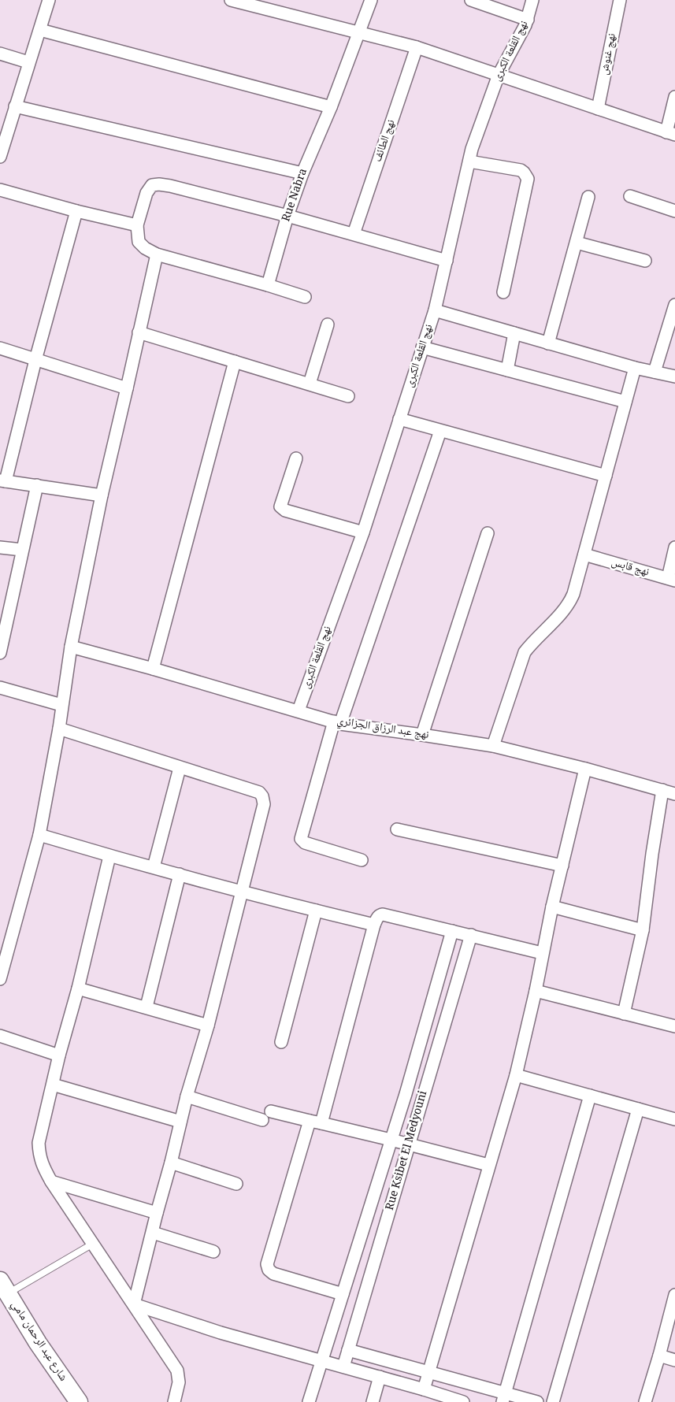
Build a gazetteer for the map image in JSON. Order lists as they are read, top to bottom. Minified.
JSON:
{"streets":{"street":["نهج القلعة الكبرى","نهج غنوش","نهج الطائف","Rue Nabra","نهج قابس","نهج عبد الرزاق الجزائري","Rue Ksibet El Medyouni","شارع عبد الرحمان مامي"]},"crossings":[["نهج القلعة الكبرى","نهج عبد الرزاق الجزائري"]]}
